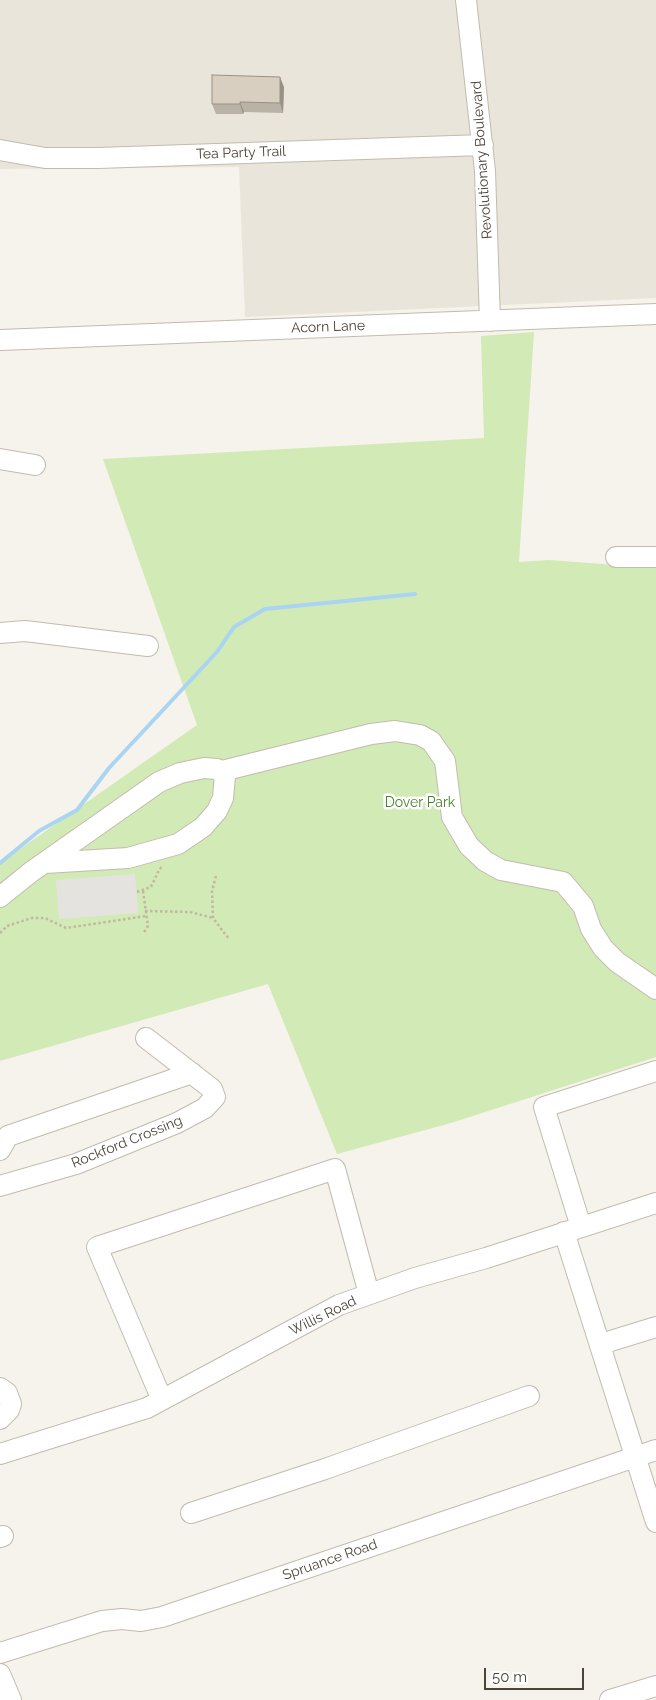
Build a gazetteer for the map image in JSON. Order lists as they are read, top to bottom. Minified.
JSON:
{"streets":{"street":["Tea Party Trail","Revolutionary Boulevard","Acorn Lane","Rockford Crossing","Willis Road","Spruance Road"]},"crossings":[["Tea Party Trail","Revolutionary Boulevard"],["Revolutionary Boulevard","Acorn Lane"]],"parks":["Dover Park"],"scale_bar":"50 m"}
